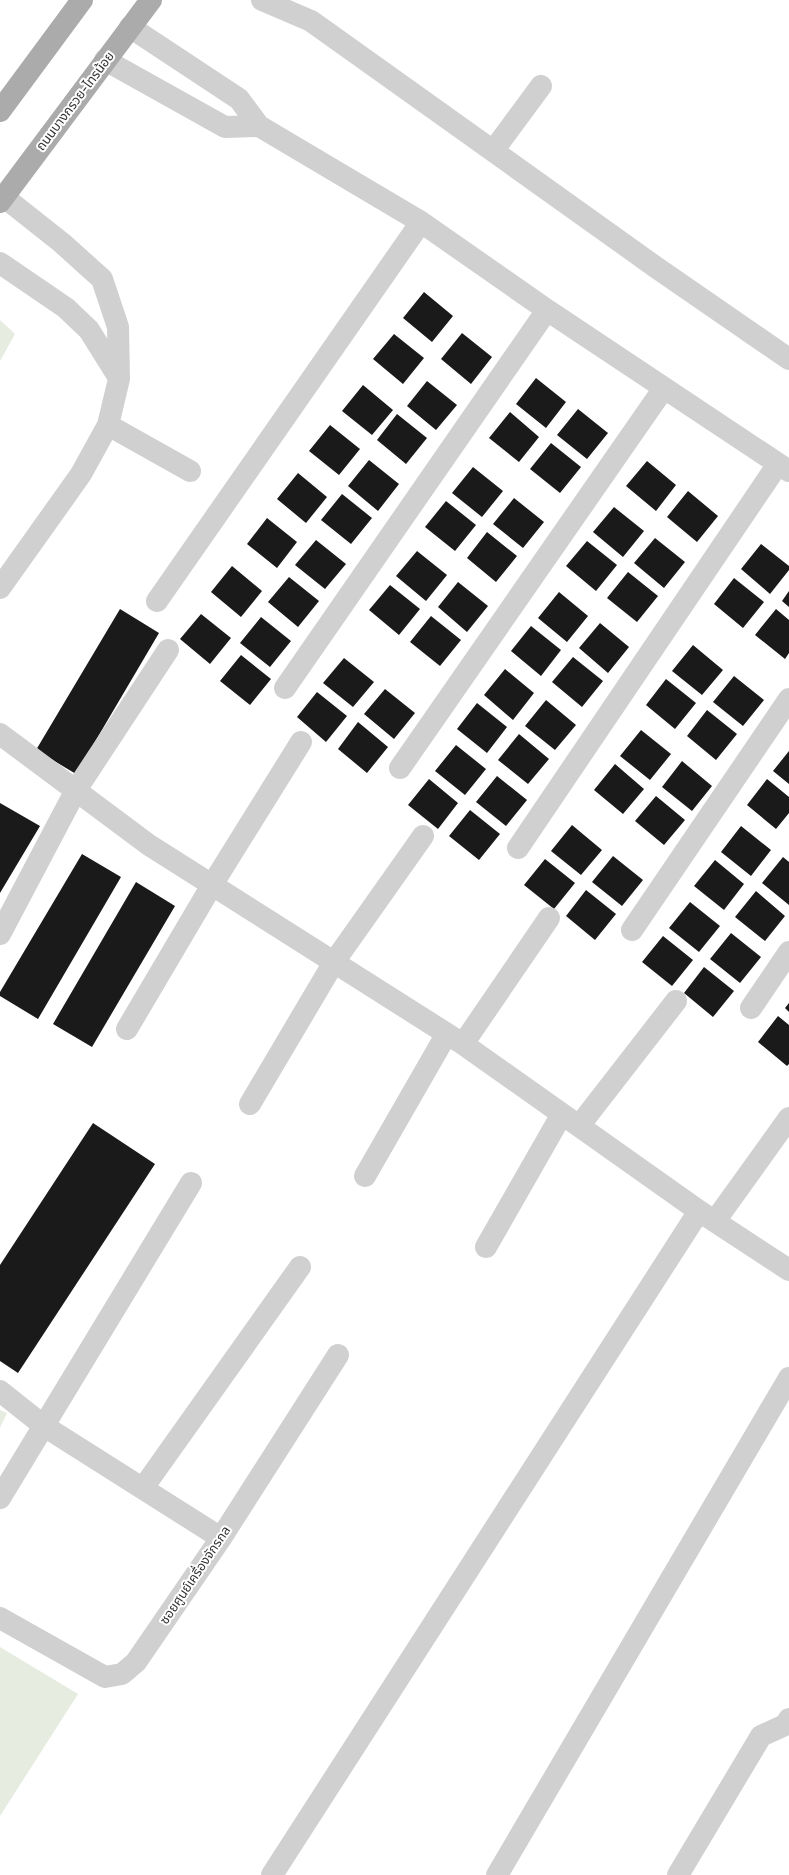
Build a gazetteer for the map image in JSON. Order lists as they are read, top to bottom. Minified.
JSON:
{"streets":{"main road":["ถนนบางกรวย-ไทรน้อย"],"street":["ซอยศูนย์เครื่องจักรกล"]}}
